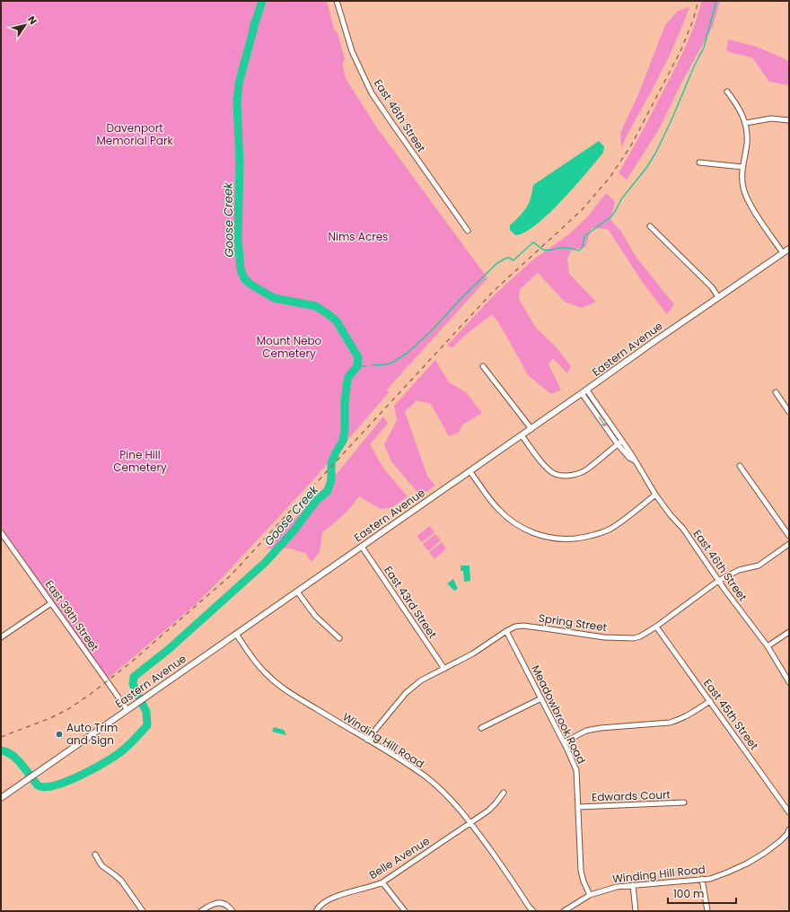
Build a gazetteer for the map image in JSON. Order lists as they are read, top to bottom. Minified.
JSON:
{"streets":{"main road":["Eastern Avenue"],"street":["East 46th Street","East 43rd Street","East 39th Street","Spring Street","Meadowbrook Road","East 45th Street","Winding Hill Road","Edwards Court","Belle Avenue"]},"crossings":[["East 46th Street","Eastern Avenue"],["East 46th Street","Spring Street"],["Eastern Avenue","East 43rd Street"],["Eastern Avenue","East 39th Street"],["Eastern Avenue","Winding Hill Road"],["East 43rd Street","Spring Street"],["Spring Street","Meadowbrook Road"],["Spring Street","East 45th Street"],["Spring Street","Winding Hill Road"],["Meadowbrook Road","Winding Hill Road"],["Meadowbrook Road","Edwards Court"],["Winding Hill Road","Belle Avenue"]],"water":["Goose Creek"],"parks":["Davenport Memorial Park","Nims Acres","Mount Nebo Cemetery","Pine Hill Cemetery"],"places":["Auto Trim and Sign"],"scale_bar":"100 m","north":"top right"}
